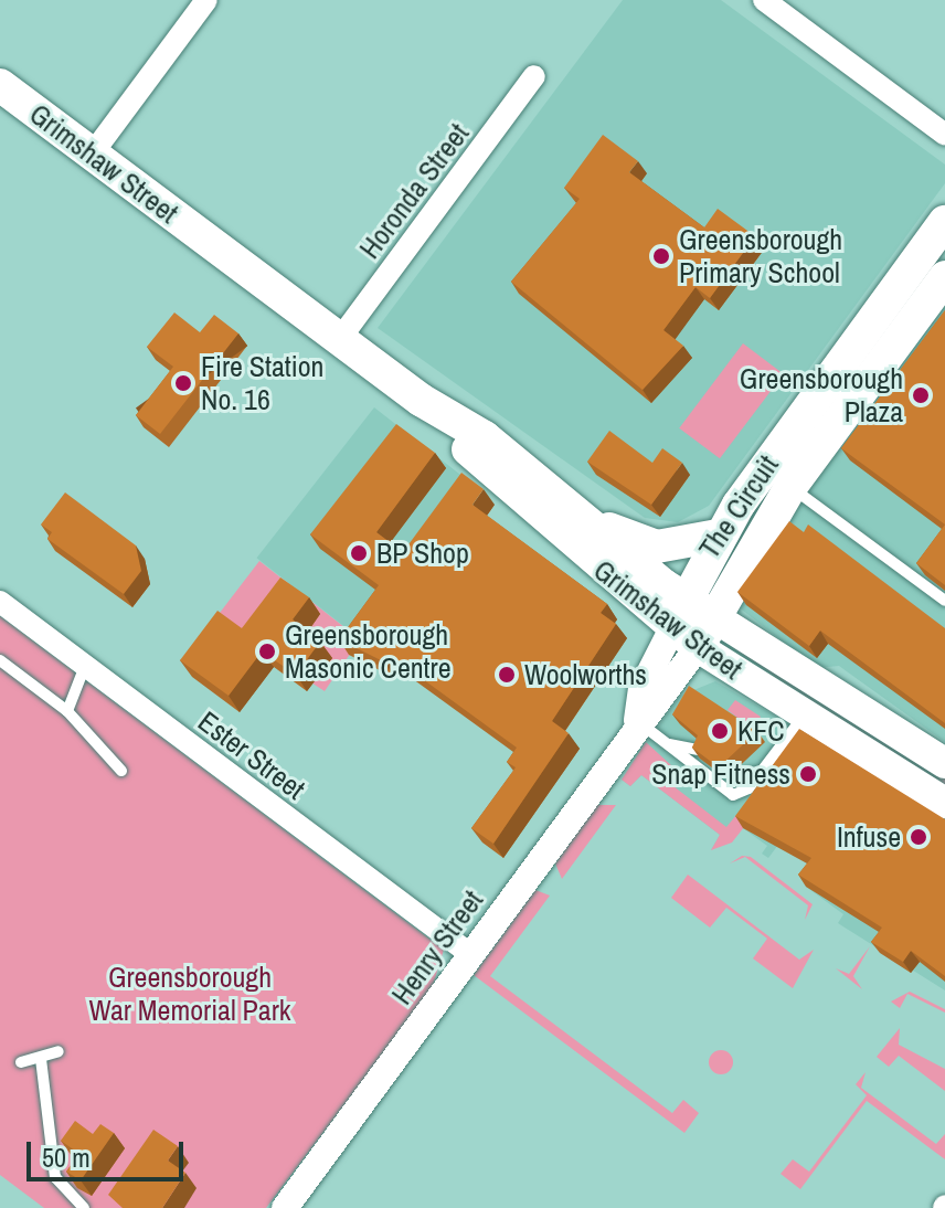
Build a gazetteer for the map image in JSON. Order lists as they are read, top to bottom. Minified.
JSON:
{"streets":{"main road":["Grimshaw Street","The Circuit"],"street":["Horonda Street","Ester Street","Henry Street"]},"crossings":[["Grimshaw Street","Horonda Street"],["Grimshaw Street","The Circuit"],["Grimshaw Street","Henry Street"],["The Circuit","Henry Street"],["Ester Street","Henry Street"]],"parks":["Greensborough War Memorial Park"],"places":["Greensborough Primary School","Fire Station No. 16","Greensborough Plaza","BP Shop","Greensborough Masonic Centre","Woolworths","KFC","Snap Fitness","Infuse"],"scale_bar":"50 m"}
